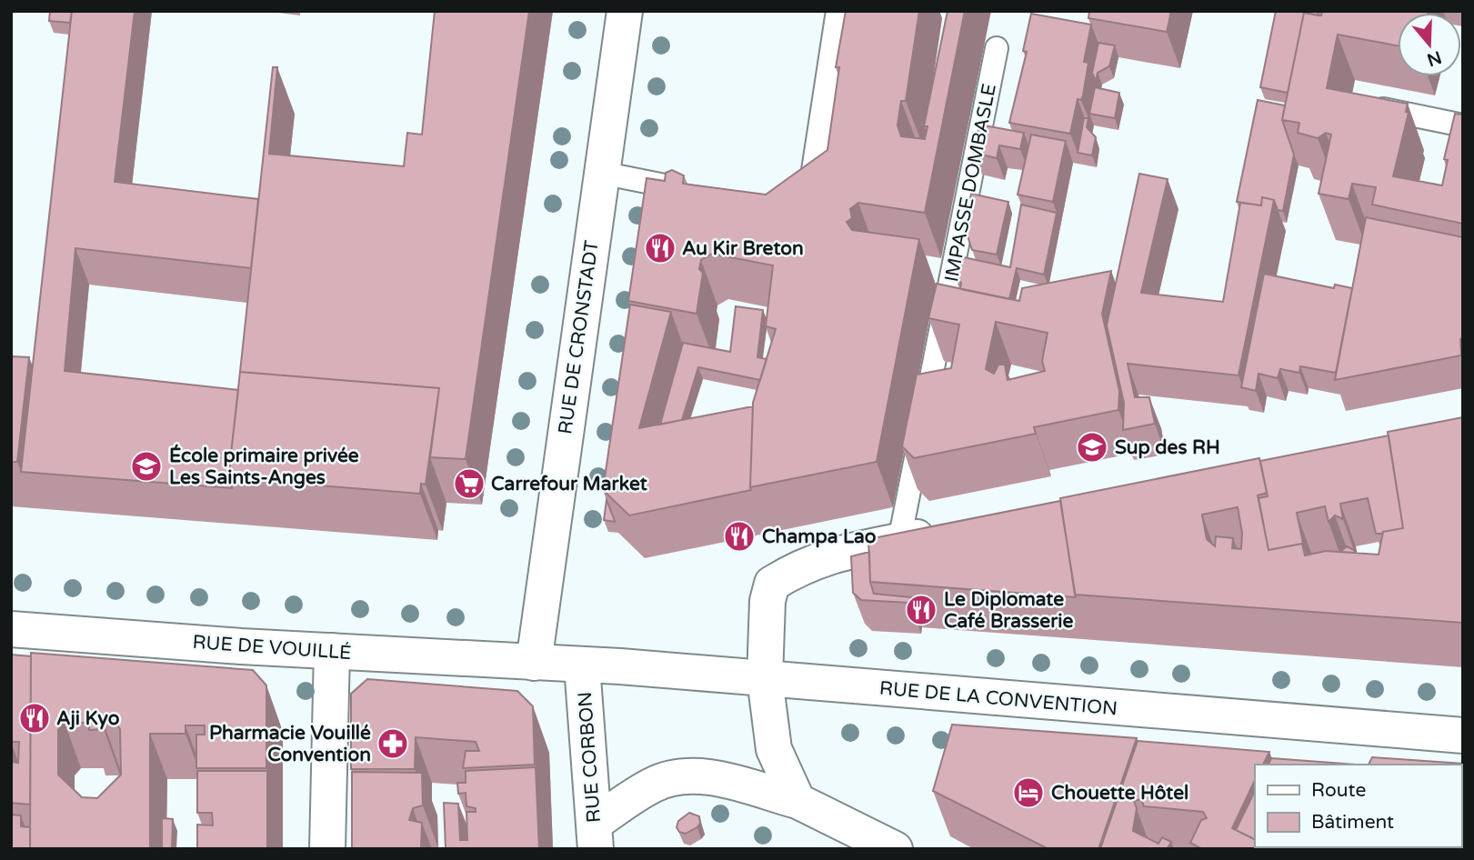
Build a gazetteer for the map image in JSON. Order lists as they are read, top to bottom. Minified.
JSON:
{"streets":{"street":["RUE DE CRONSTADT","RUE DE VOUILLÉ","RUE DE LA CONVENTION","RUE CORBON"],"lane":["IMPASSE DOMBASLE"]},"crossings":[["RUE DE CRONSTADT","RUE DE VOUILLÉ"],["RUE DE CRONSTADT","RUE DE LA CONVENTION"],["RUE DE VOUILLÉ","RUE DE LA CONVENTION"],["RUE DE LA CONVENTION","RUE CORBON"]],"places":{"restaurant":["Au Kir Breton","Champa Lao","Le Diplomate Café Brasserie","Aji Kyo"],"school or university":["Sup des RH","École primaire privée Les Saints-Anges"],"supermarket":["Carrefour Market"],"pharmacy":["Pharmacie Vouillé Convention"],"hotel":["Chouette Hôtel"]},"legend":["Route","Bâtiment"],"north":"bottom"}
